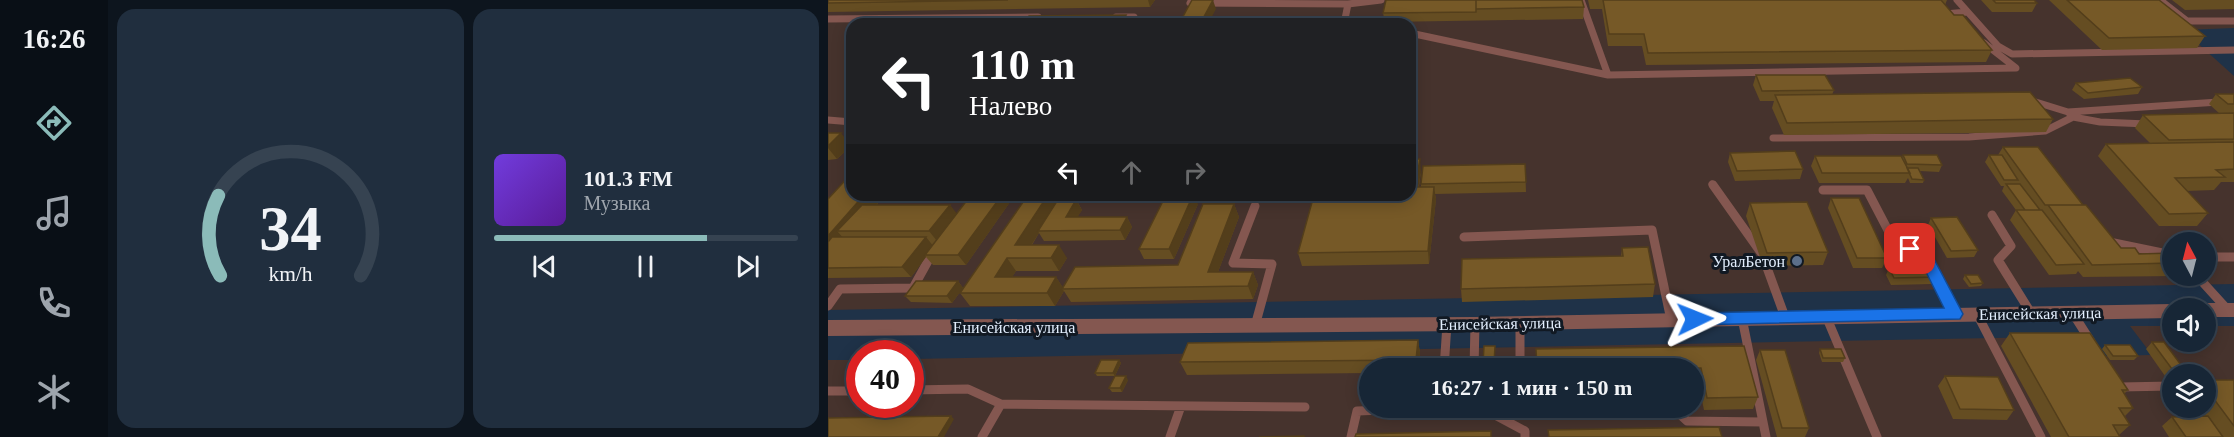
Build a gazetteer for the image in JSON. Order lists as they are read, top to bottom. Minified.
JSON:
{"streets":{"street":["Енисейская улица"]},"places":["УралБетон"],"north":"top","page":{"tabs":"16:26","turn":["110 m","Налево"],"song":["101.3 FM","Музыка"],"limit":"40","trip":"16:27 · 1 мин · 150 m","gauge":["34","km/h"]}}
